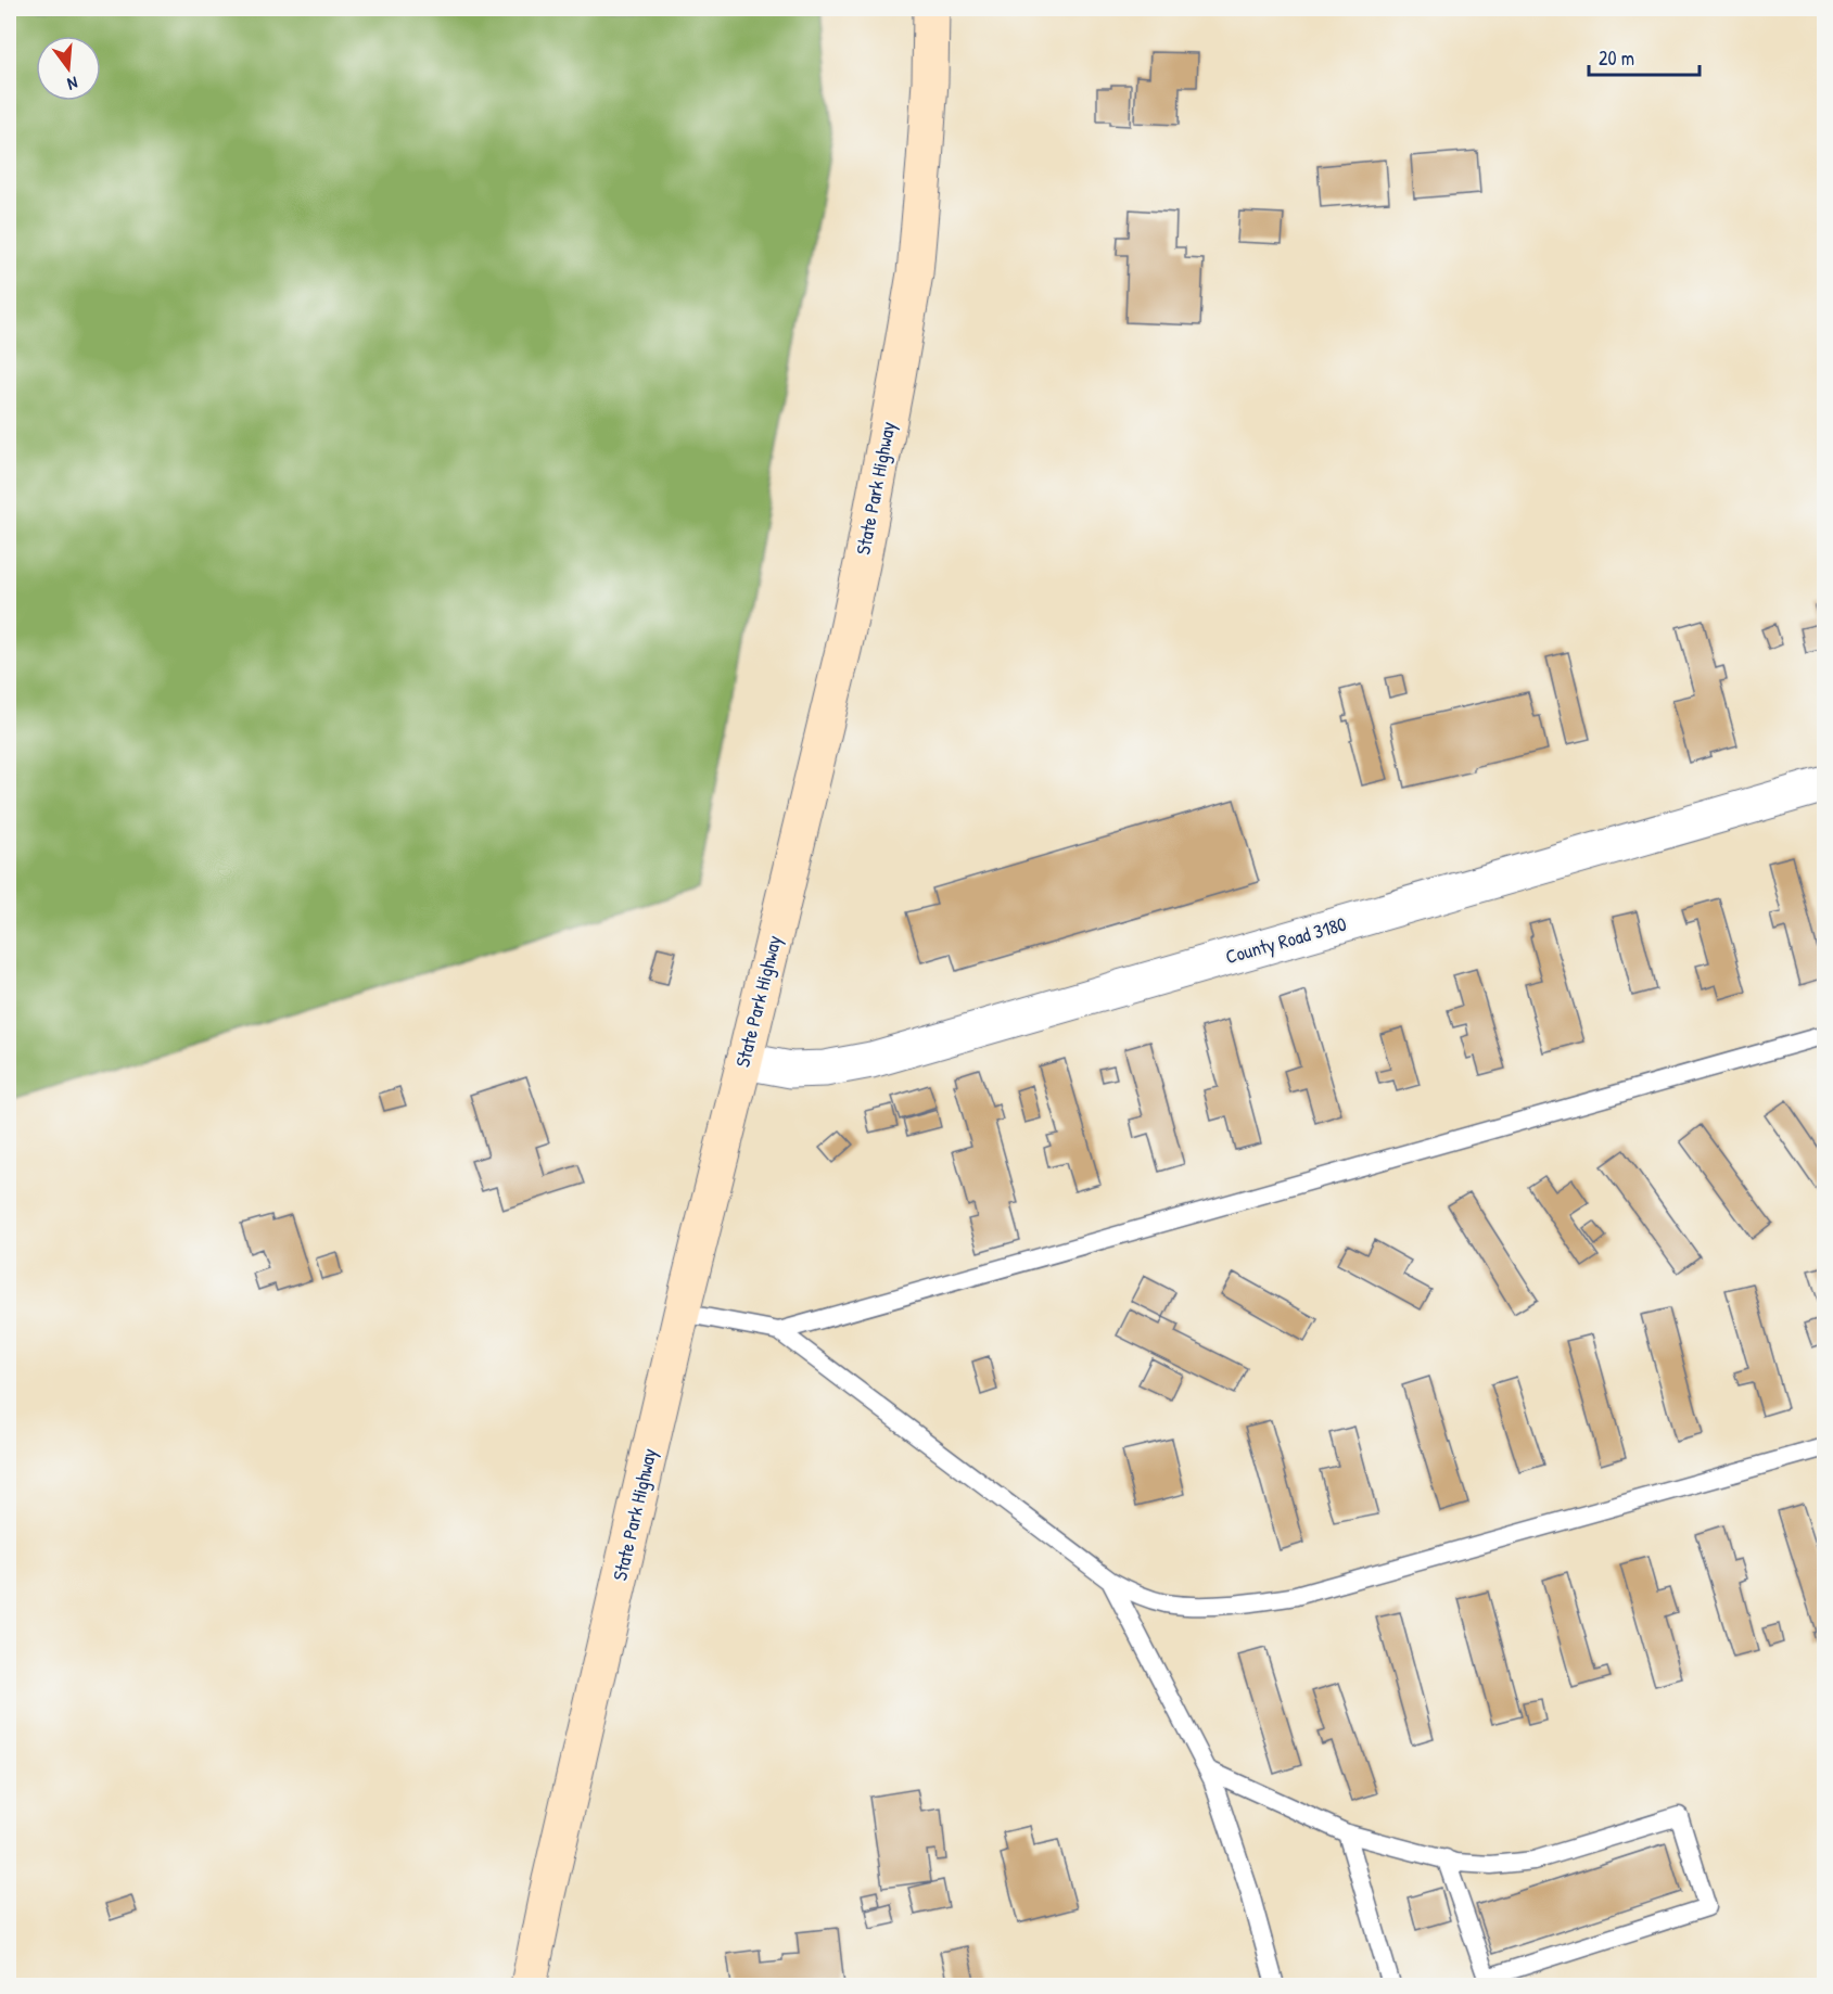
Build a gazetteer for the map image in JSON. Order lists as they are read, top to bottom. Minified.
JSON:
{"streets":{"main road":["State Park Highway"],"street":["County Road 3180"]},"crossings":[["State Park Highway","County Road 3180"]],"scale_bar":"20 m","north":"bottom"}
